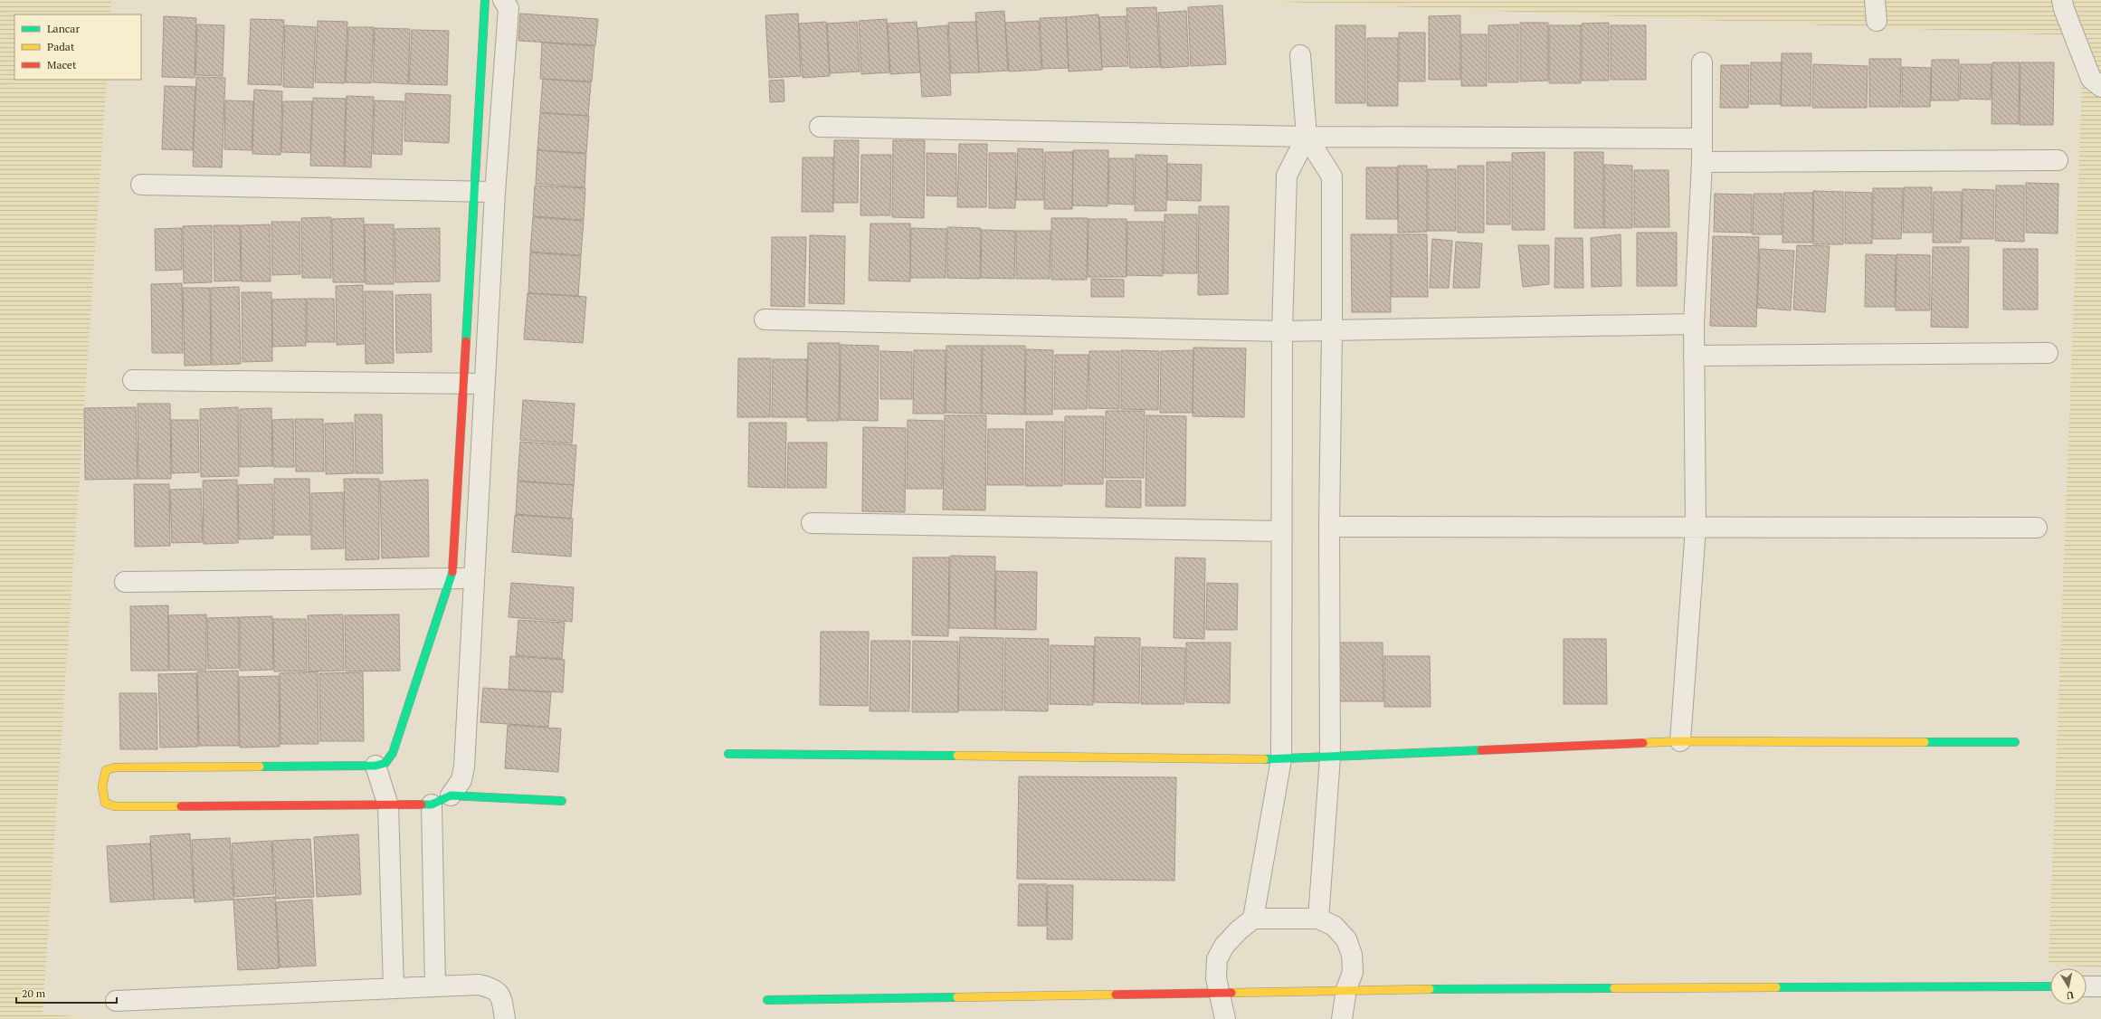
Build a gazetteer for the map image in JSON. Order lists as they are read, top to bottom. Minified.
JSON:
{"legend":["Lancar","Padat","Macet"],"scale_bar":"20 m","north":"bottom"}
